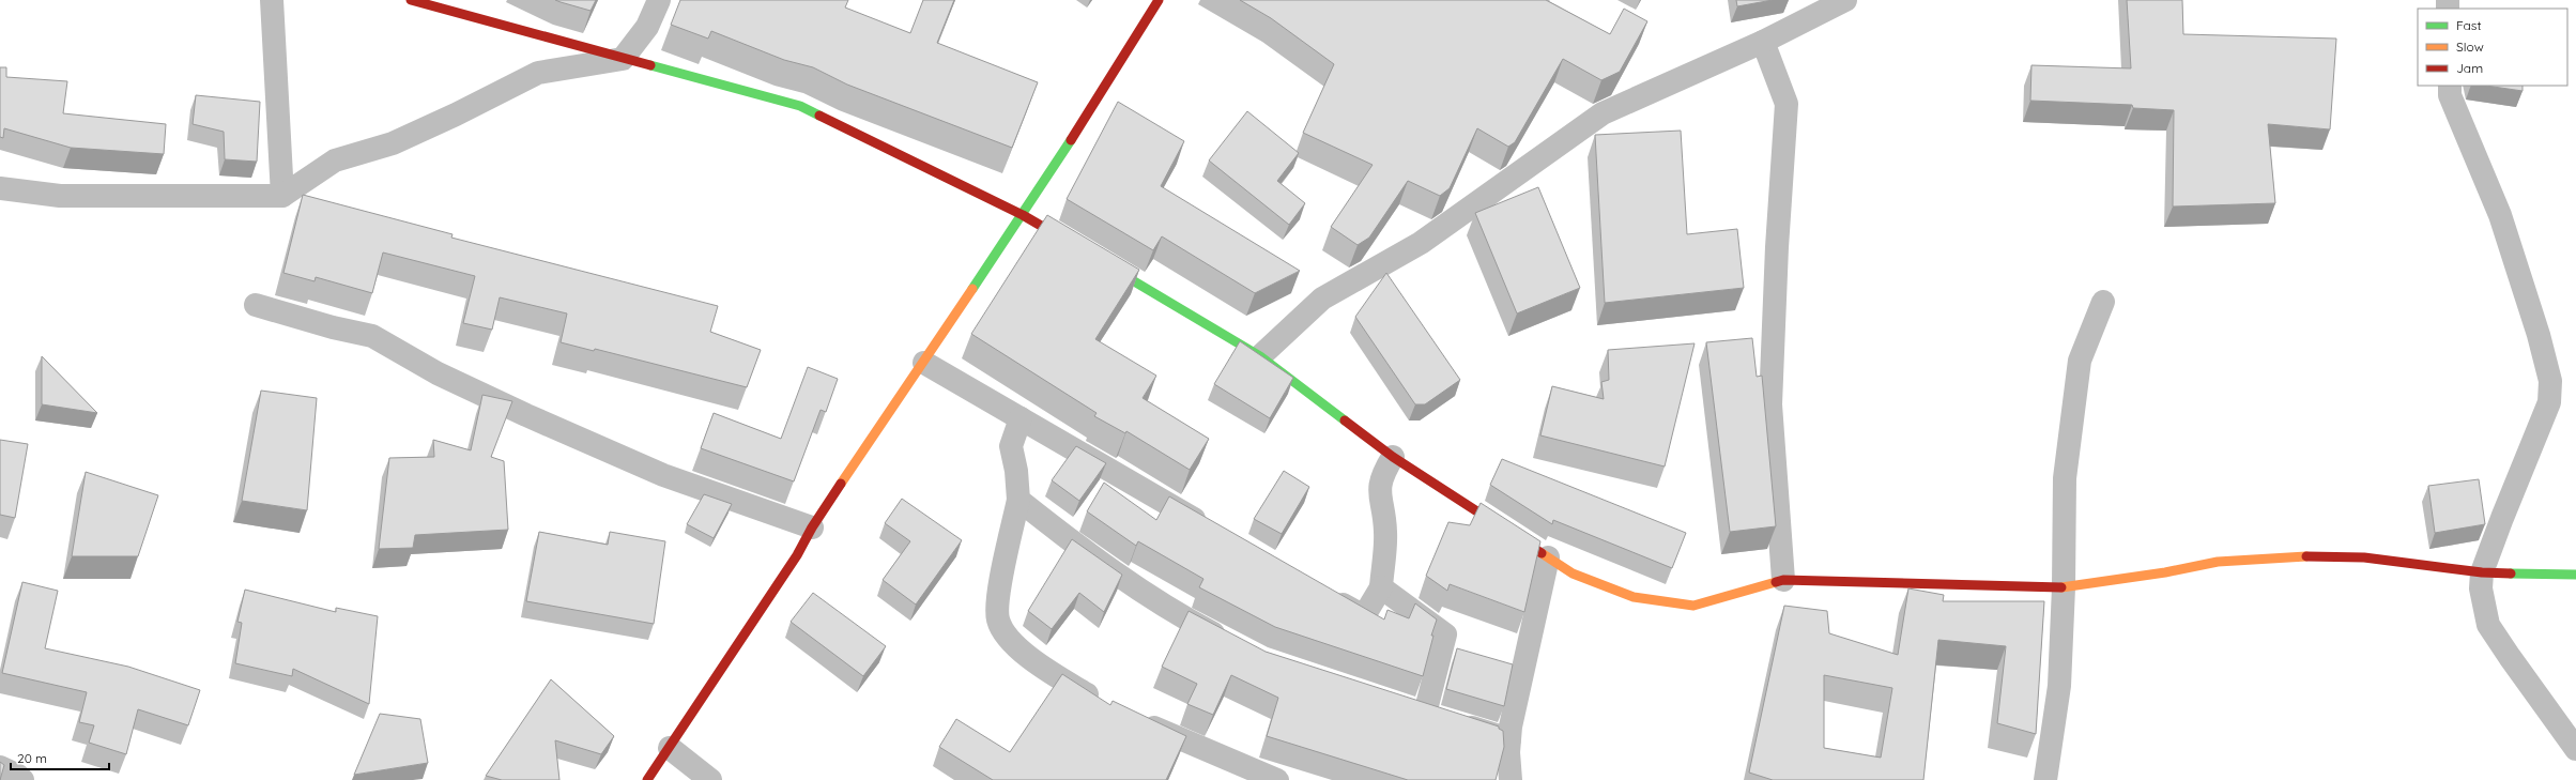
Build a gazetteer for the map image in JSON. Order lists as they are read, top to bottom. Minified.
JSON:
{"legend":["Fast","Slow","Jam"],"scale_bar":"20 m"}
